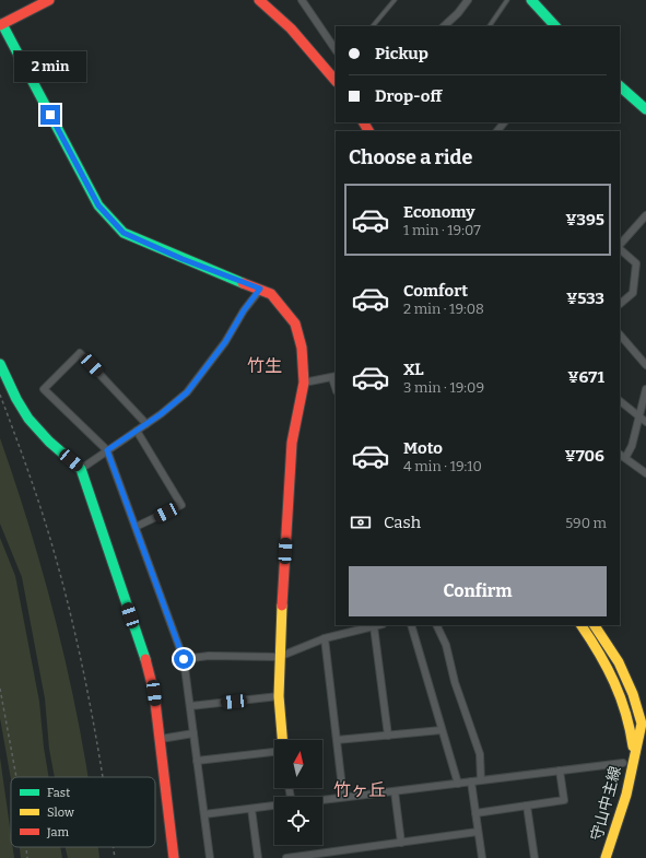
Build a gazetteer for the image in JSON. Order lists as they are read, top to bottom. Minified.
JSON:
{"streets":{"street":["守山中主線"]},"districts":["竹生","竹ヶ丘"],"legend":["Fast","Slow","Jam"],"north":"top","page":{"banner":["Pickup","Drop-off"],"bubble":"2 min","heading":"Choose a ride","list":[{"name":"Economy","note":"1 min · 19:07","value":"¥395"},{"name":"Comfort","note":"2 min · 19:08","value":"¥533"},{"name":"XL","note":"3 min · 19:09","value":"¥671"},{"name":"Moto","note":"4 min · 19:10","value":"¥706"}],"pay":["Cash","590 m"],"buttons":"Confirm"}}
